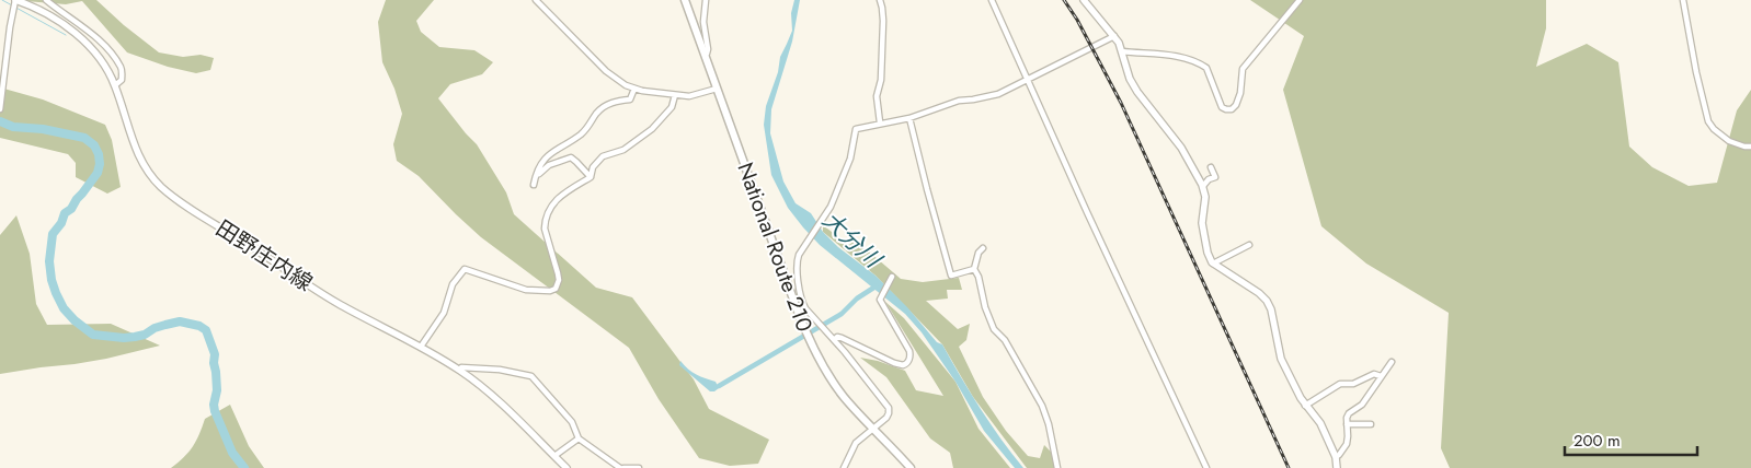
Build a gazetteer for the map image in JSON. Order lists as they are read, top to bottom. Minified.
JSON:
{"streets":{"highway":["National Route 210"],"main road":["田野庄内線"]},"water":["大分川"],"scale_bar":"200 m"}
